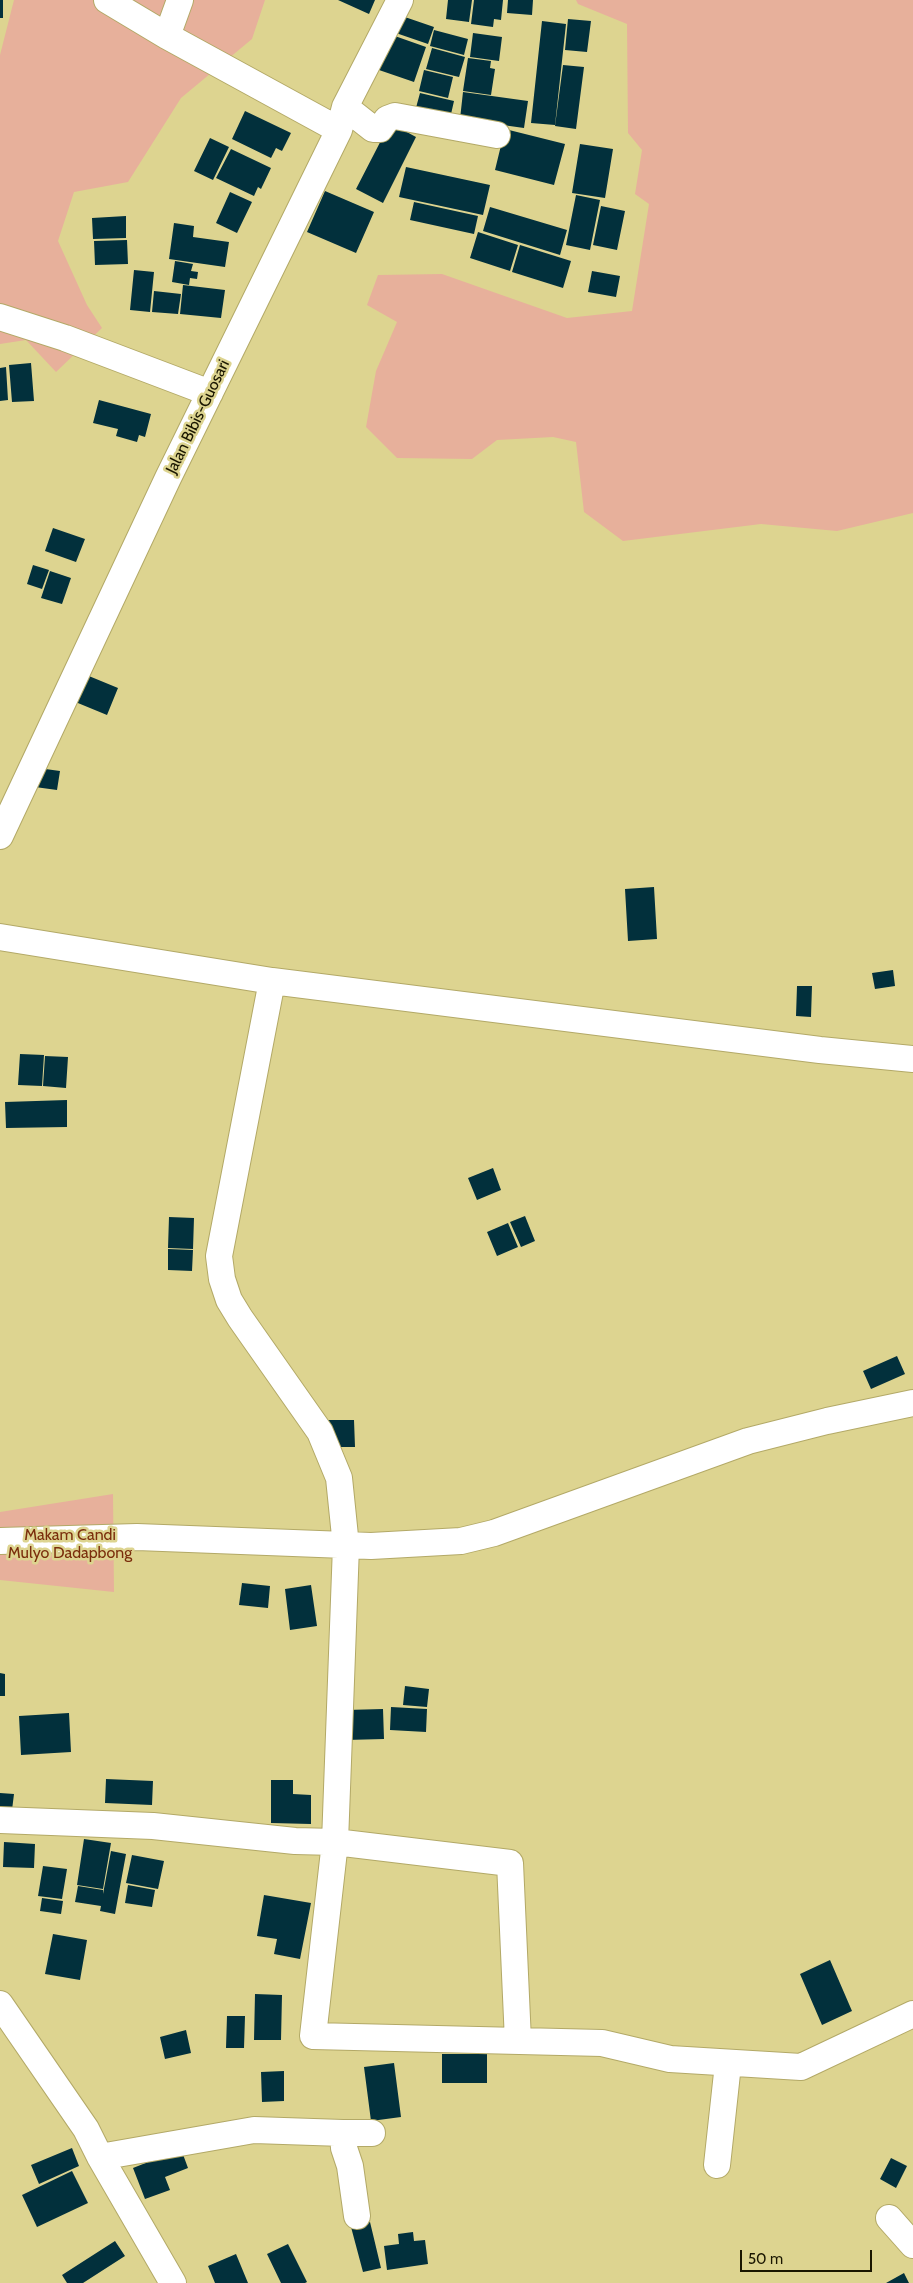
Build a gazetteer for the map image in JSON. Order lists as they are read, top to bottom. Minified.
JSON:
{"streets":{"street":["Jalan Bibis-Guosari"]},"parks":["Makam Candi Mulyo Dadapbong"],"scale_bar":"50 m"}
